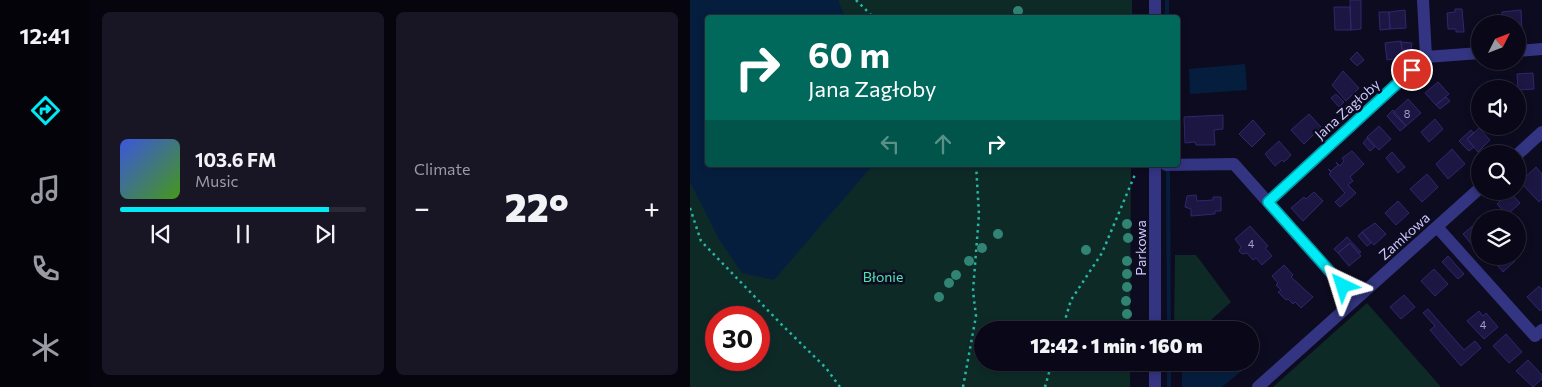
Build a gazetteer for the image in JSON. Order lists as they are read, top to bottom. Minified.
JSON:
{"streets":{"street":["Jana Zagłoby","Zamkowa","Parkowa"]},"parks":["Błonie"],"house_numbers":["8","4","4"],"north":"top right","page":{"tabs":"12:41","tile":"Climate","turn":["60 m","Jana Zagłoby"],"song":["103.6 FM","Music"],"heat":["−","22°","+"],"limit":"30","trip":"12:42 · 1 min · 160 m"}}
